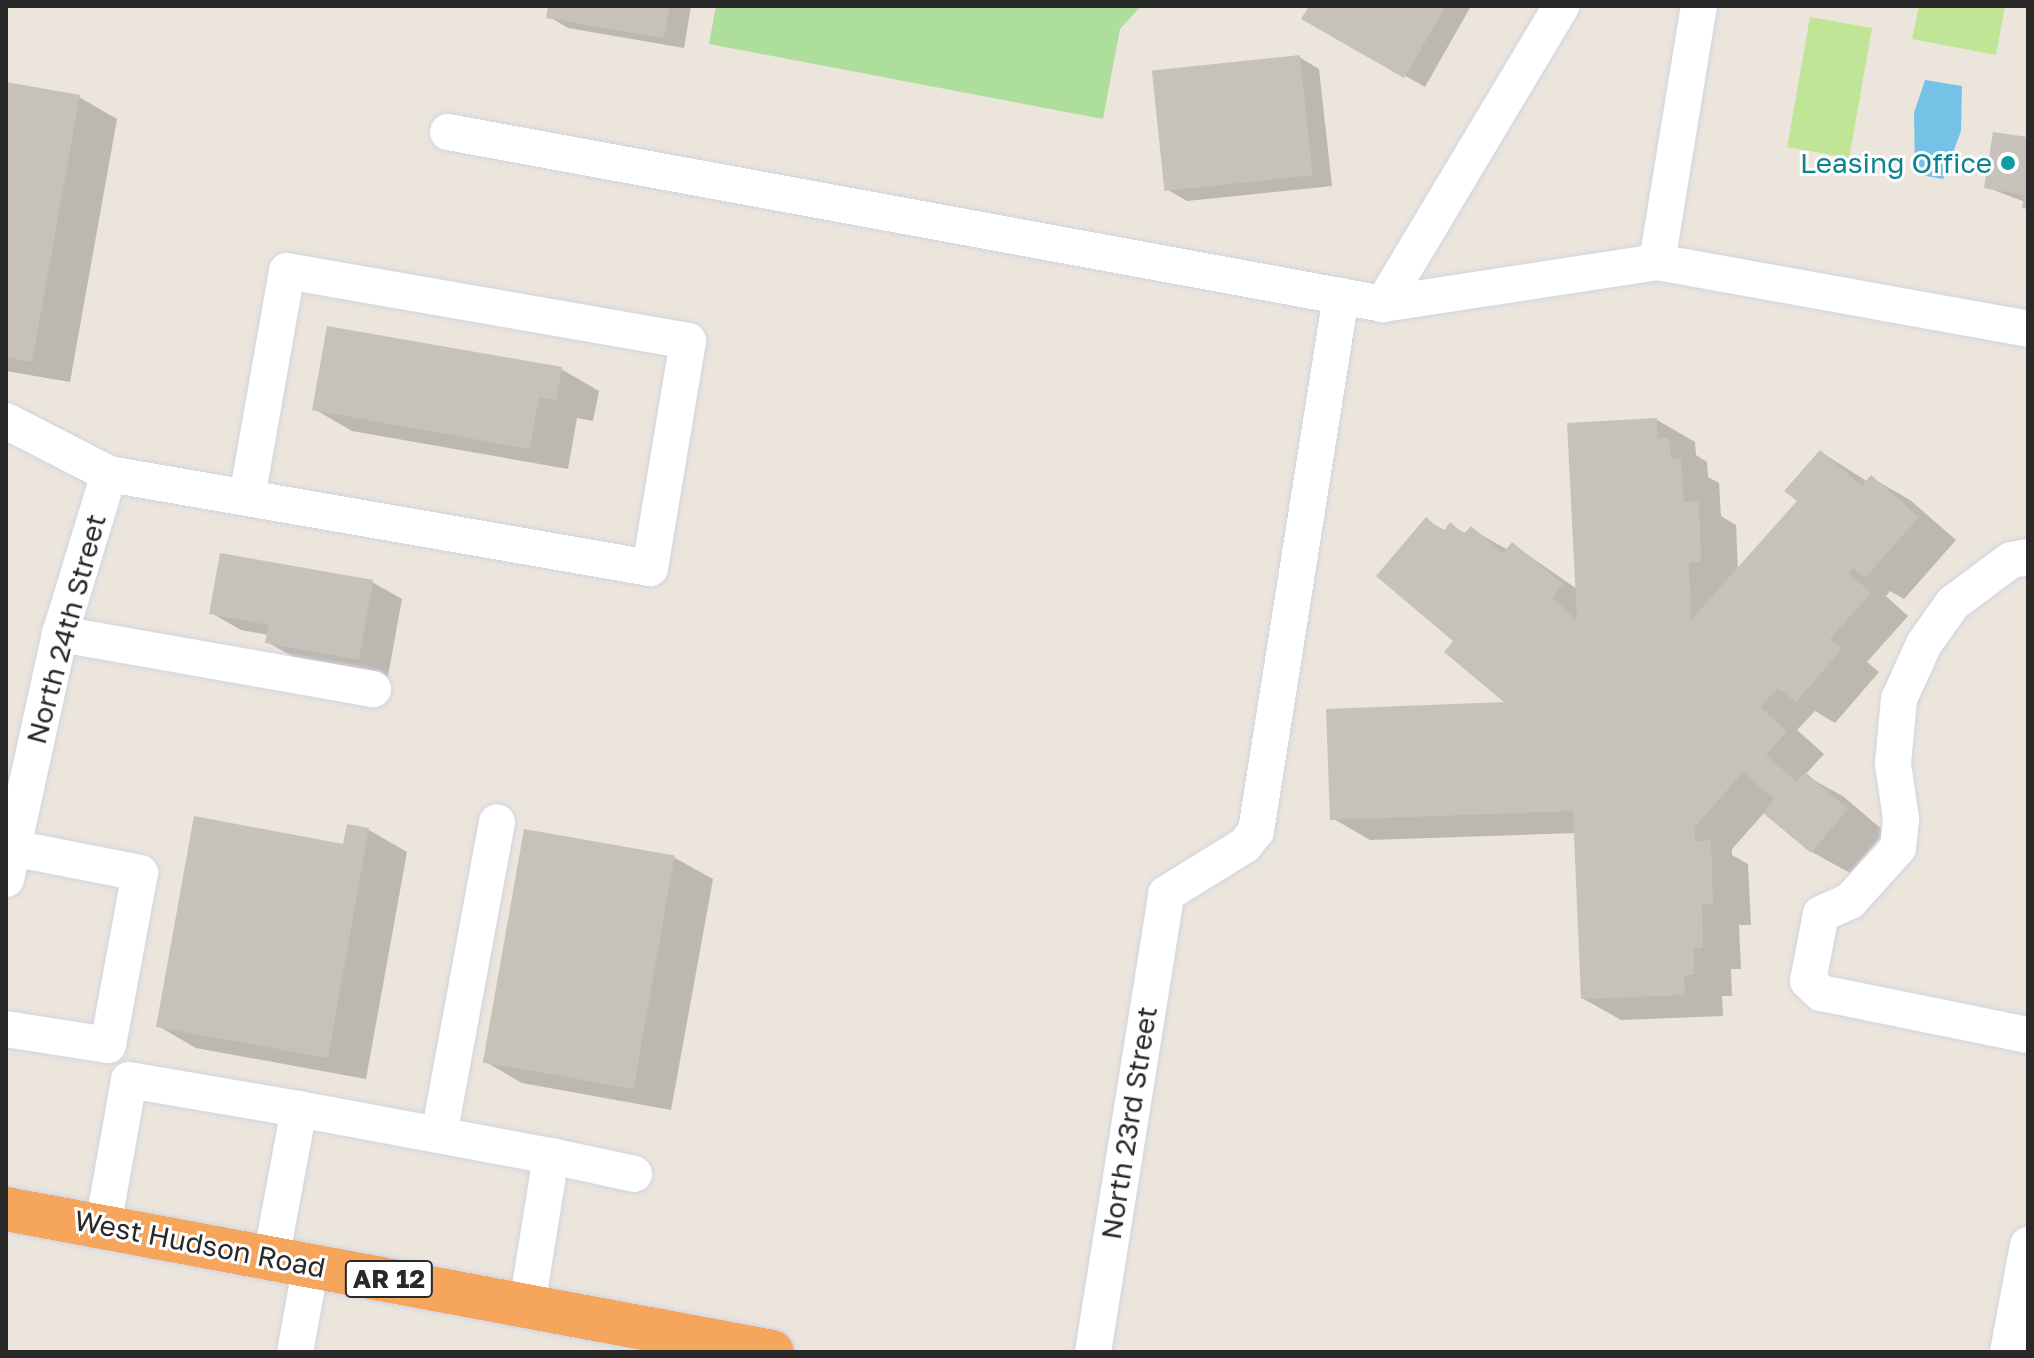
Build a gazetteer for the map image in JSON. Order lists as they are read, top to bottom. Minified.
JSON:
{"streets":{"highway":["West Hudson Road","AR 12"],"street":["North 24th Street","North 23rd Street"]},"places":["Leasing Office"]}
